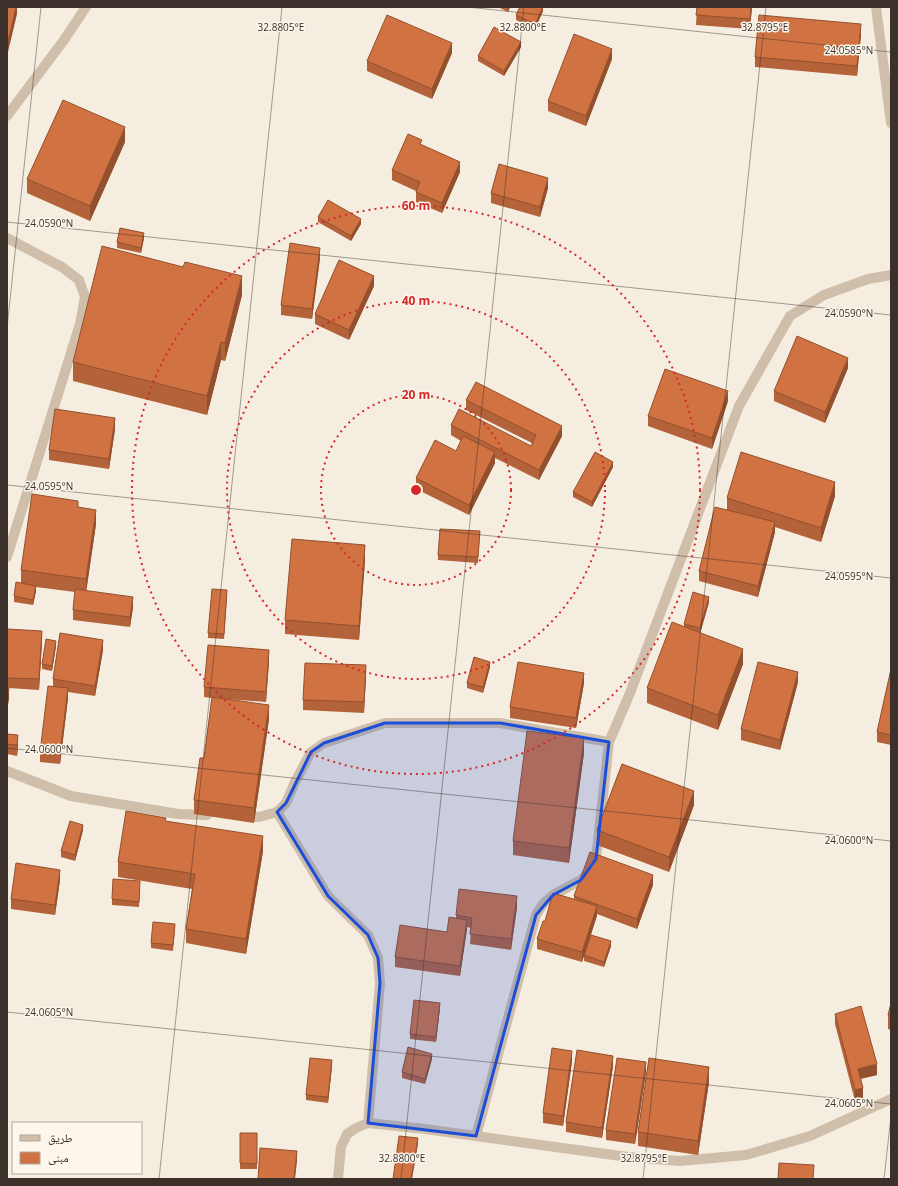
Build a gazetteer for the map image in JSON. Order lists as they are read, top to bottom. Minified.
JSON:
{"legend":["طريق","مبنى"],"coordinates":["32.8805°E","32.8800°E","32.8795°E","24.0585°N","24.0590°N","24.0595°N","24.0600°N","24.0605°N"],"rings":["60 m","40 m","20 m"]}
